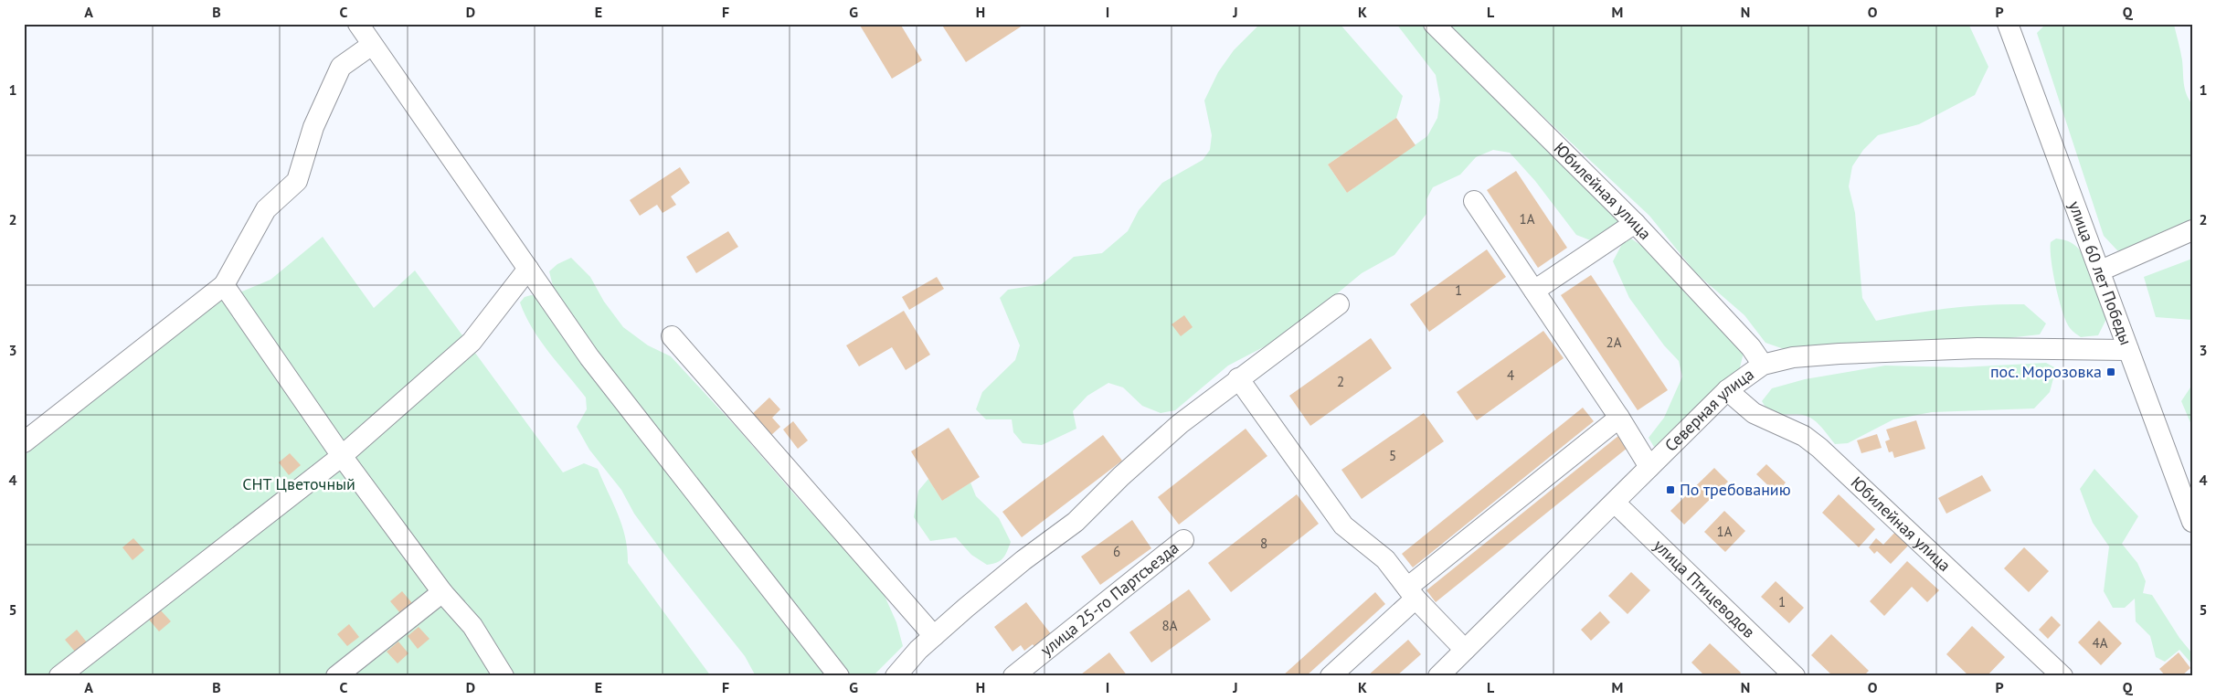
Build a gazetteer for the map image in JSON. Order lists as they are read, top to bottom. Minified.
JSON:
{"streets":{"street":["Юбилейная улица","улица 60 лет Победы","Северная улица","улица Птицеводов","улица 25-го Партсъезда"]},"crossings":[["Юбилейная улица","Северная улица"],["улица 60 лет Победы","Северная улица"],["Северная улица","улица Птицеводов"]],"parks":["СНТ Цветочный"],"places":{"transit":["пос. Морозовка","По требованию"]},"house_numbers":["1А","1","2А","4","2","5","1А","8","6","1","8А","4А"],"grid":{"columns":["A","B","C","D","E","F","G","H","I","J","K","L","M","N","O","P","Q"],"rows":["1","2","3","4","5"]}}
